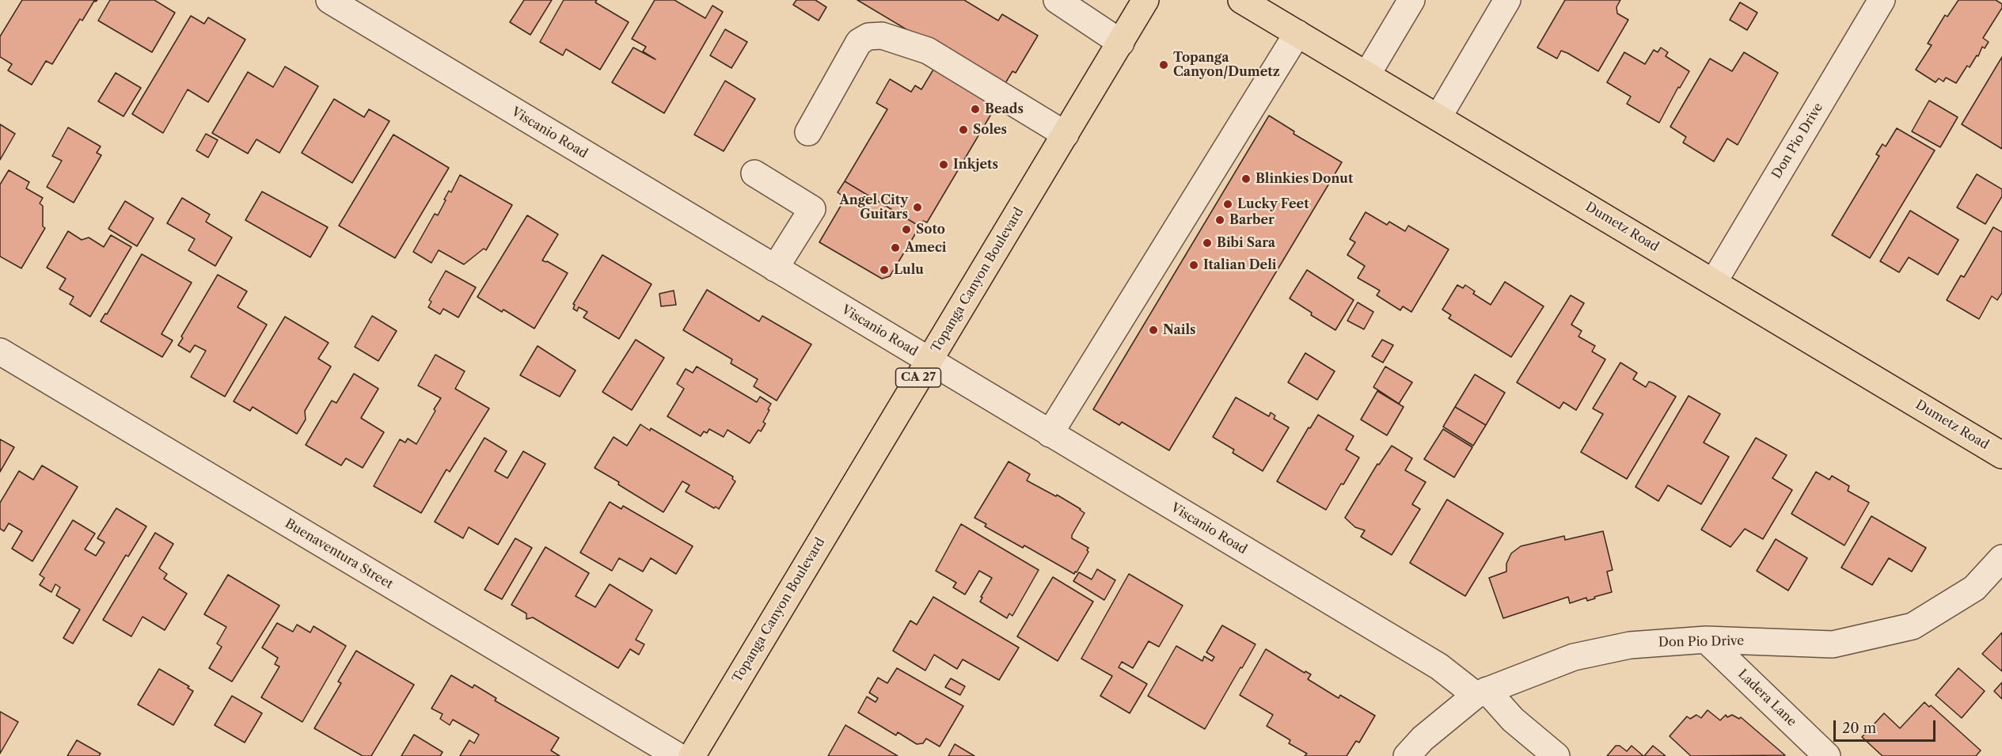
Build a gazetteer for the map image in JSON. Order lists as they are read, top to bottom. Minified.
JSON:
{"streets":{"main road":["Dumetz Road","Topanga Canyon Boulevard","CA 27"],"street":["Viscanio Road","Don Pio Drive","Buenaventura Street","Ladera Lane"]},"crossings":[["Viscanio Road","Don Pio Drive"],["Viscanio Road","Topanga Canyon Boulevard"],["Don Pio Drive","Dumetz Road"],["Don Pio Drive","Ladera Lane"]],"places":["Topanga Canyon/Dumetz","Beads","Soles","Inkjets","Blinkies Donut","Lucky Feet","Angel City Guitars","Barber","Soto","Bibi Sara","Ameci","Italian Deli","Lulu","Nails"],"scale_bar":"20 m"}
